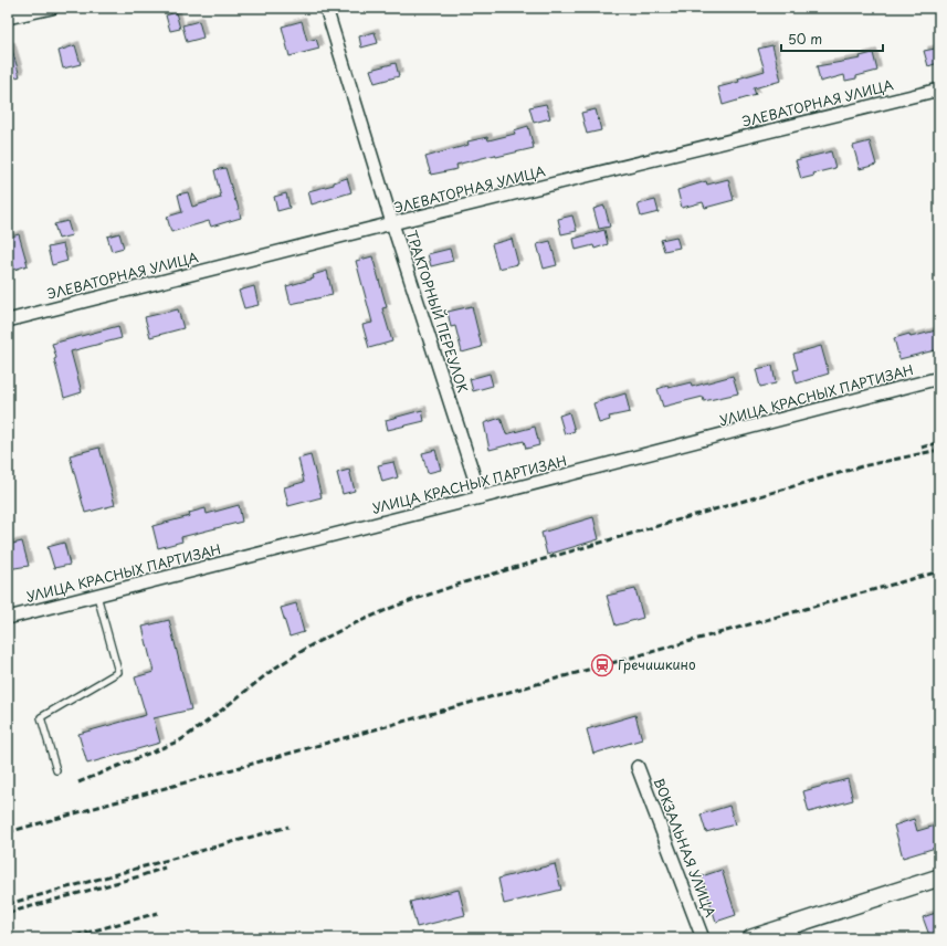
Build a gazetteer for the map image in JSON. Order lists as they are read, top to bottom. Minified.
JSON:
{"streets":{"street":["ЭЛЕВАТОРНАЯ УЛИЦА","ТРАКТОРНЫЙ ПЕРЕУЛОК","УЛИЦА КРАСНЫХ ПАРТИЗАН","ВОКЗАЛЬНАЯ УЛИЦА"]},"crossings":[["ЭЛЕВАТОРНАЯ УЛИЦА","ТРАКТОРНЫЙ ПЕРЕУЛОК"],["ТРАКТОРНЫЙ ПЕРЕУЛОК","УЛИЦА КРАСНЫХ ПАРТИЗАН"]],"places":{"station":["Гречишкино"]},"scale_bar":"50 m"}
